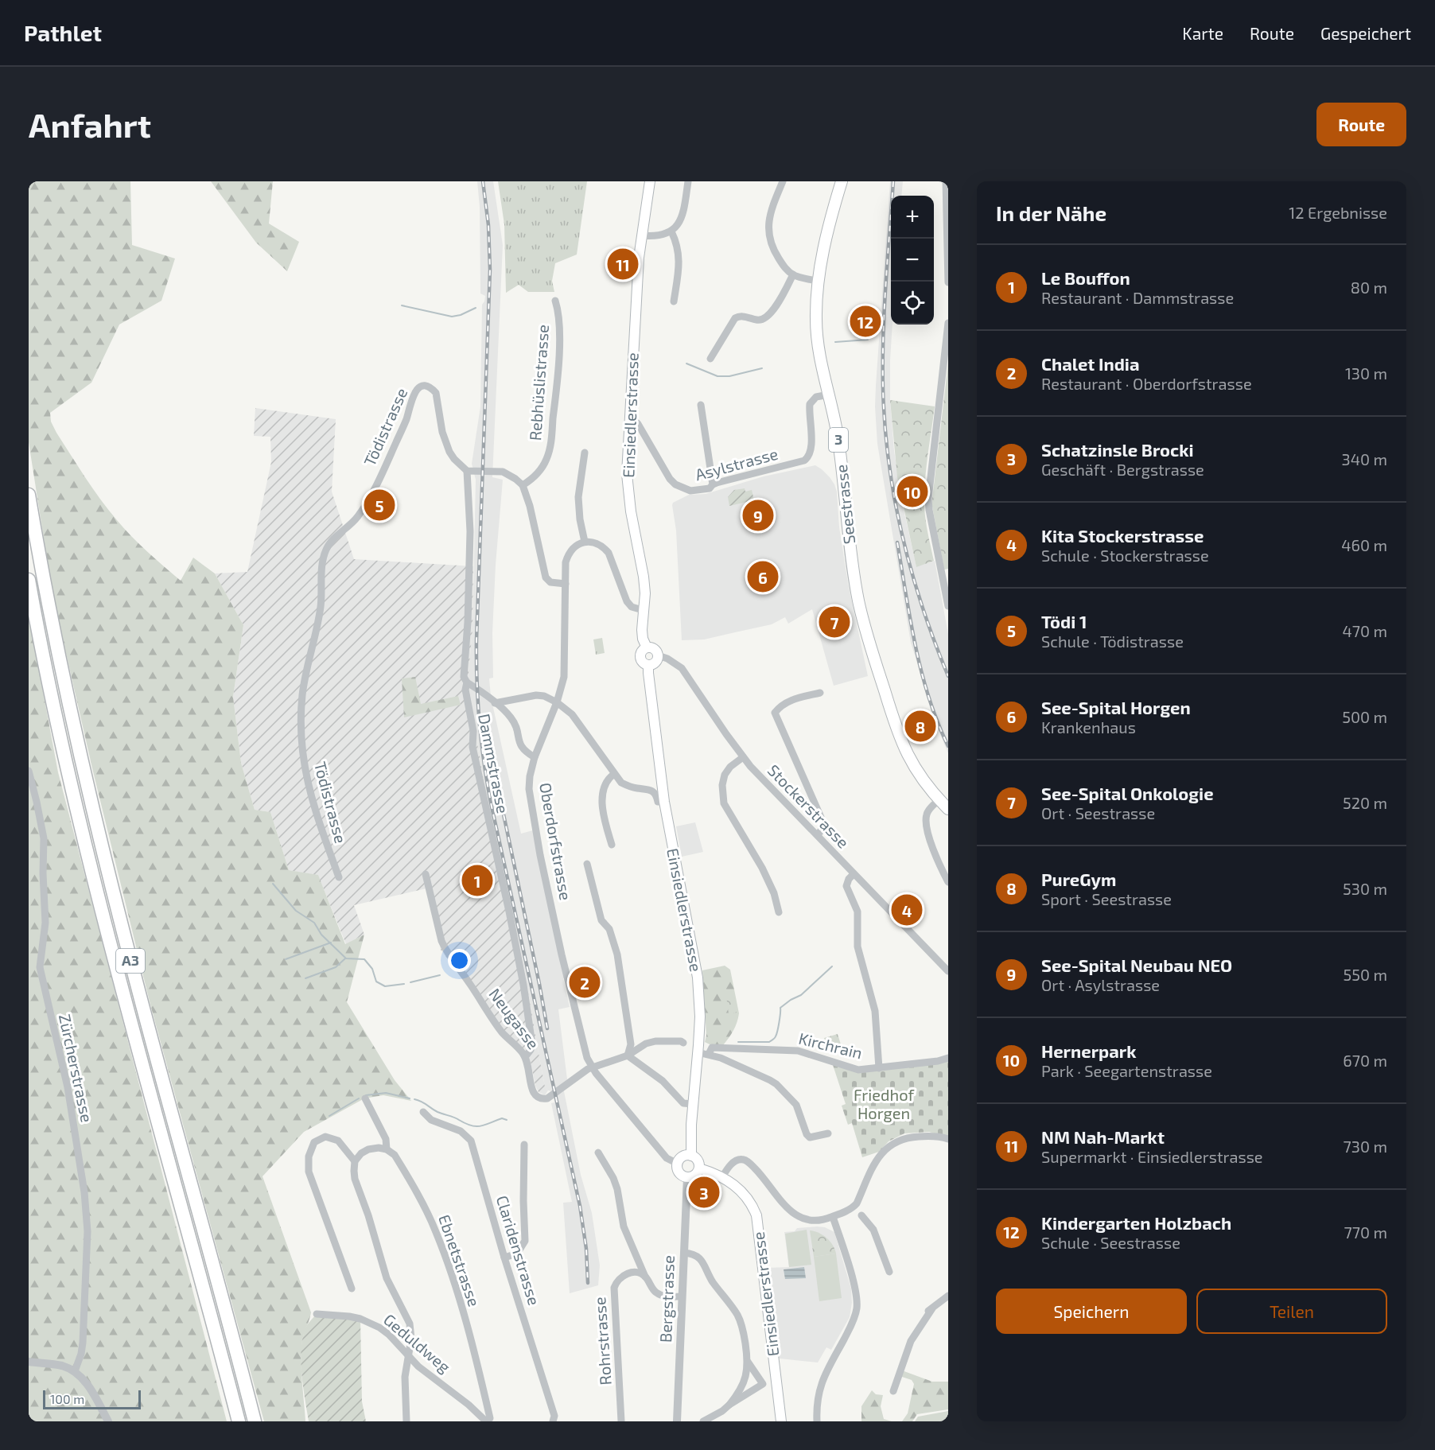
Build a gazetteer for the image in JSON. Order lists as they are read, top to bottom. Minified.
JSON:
{"streets":{"highway":["A3"],"main road":["Einsiedlerstrasse","3","Seestrasse"],"street":["Rebhüslistrasse","Tödistrasse","Asylstrasse","Dammstrasse","Stockerstrasse","Oberdorfstrasse","Neugasse","Kirchrain","Zürcherstrasse","Claridenstrasse","Ebnetstrasse","Bergstrasse","Rohrstrasse","Geduldweg"]},"crossings":[["Einsiedlerstrasse","Asylstrasse"],["Einsiedlerstrasse","Stockerstrasse"],["Einsiedlerstrasse","Oberdorfstrasse"],["Einsiedlerstrasse","Bergstrasse"],["Tödistrasse","Dammstrasse"],["Asylstrasse","Seestrasse"],["Dammstrasse","Neugasse"],["Oberdorfstrasse","Neugasse"],["Oberdorfstrasse","Bergstrasse"],["Ebnetstrasse","Geduldweg"]],"parks":["Friedhof Horgen"],"scale_bar":"100 m","page":{"header":"Pathlet","nav":["Karte","Route","Gespeichert"],"buttons":["Route",["Speichern","Teilen"]],"title":"Anfahrt","heading":["In der Nähe","12 Ergebnisse"],"map_buttons":["+","−"],"list":[{"mark":"1","name":"Le Bouffon","note":"Restaurant · Dammstrasse","value":"80 m"},{"mark":"2","name":"Chalet India","note":"Restaurant · Oberdorfstrasse","value":"130 m"},{"mark":"3","name":"Schatzinsle Brocki","note":"Geschäft · Bergstrasse","value":"340 m"},{"mark":"4","name":"Kita Stockerstrasse","note":"Schule · Stockerstrasse","value":"460 m"},{"mark":"5","name":"Tödi 1","note":"Schule · Tödistrasse","value":"470 m"},{"mark":"6","name":"See-Spital Horgen","note":"Krankenhaus","value":"500 m"},{"mark":"7","name":"See-Spital Onkologie","note":"Ort · Seestrasse","value":"520 m"},{"mark":"8","name":"PureGym","note":"Sport · Seestrasse","value":"530 m"},{"mark":"9","name":"See-Spital Neubau NEO","note":"Ort · Asylstrasse","value":"550 m"},{"mark":"10","name":"Hernerpark","note":"Park · Seegartenstrasse","value":"670 m"},{"mark":"11","name":"NM Nah-Markt","note":"Supermarkt · Einsiedlerstrasse","value":"730 m"},{"mark":"12","name":"Kindergarten Holzbach","note":"Schule · Seestrasse","value":"770 m"}],"pins":["11","12","10","5","9","6","7","8","1","4","2","3"],"scale":"100 m"}}
